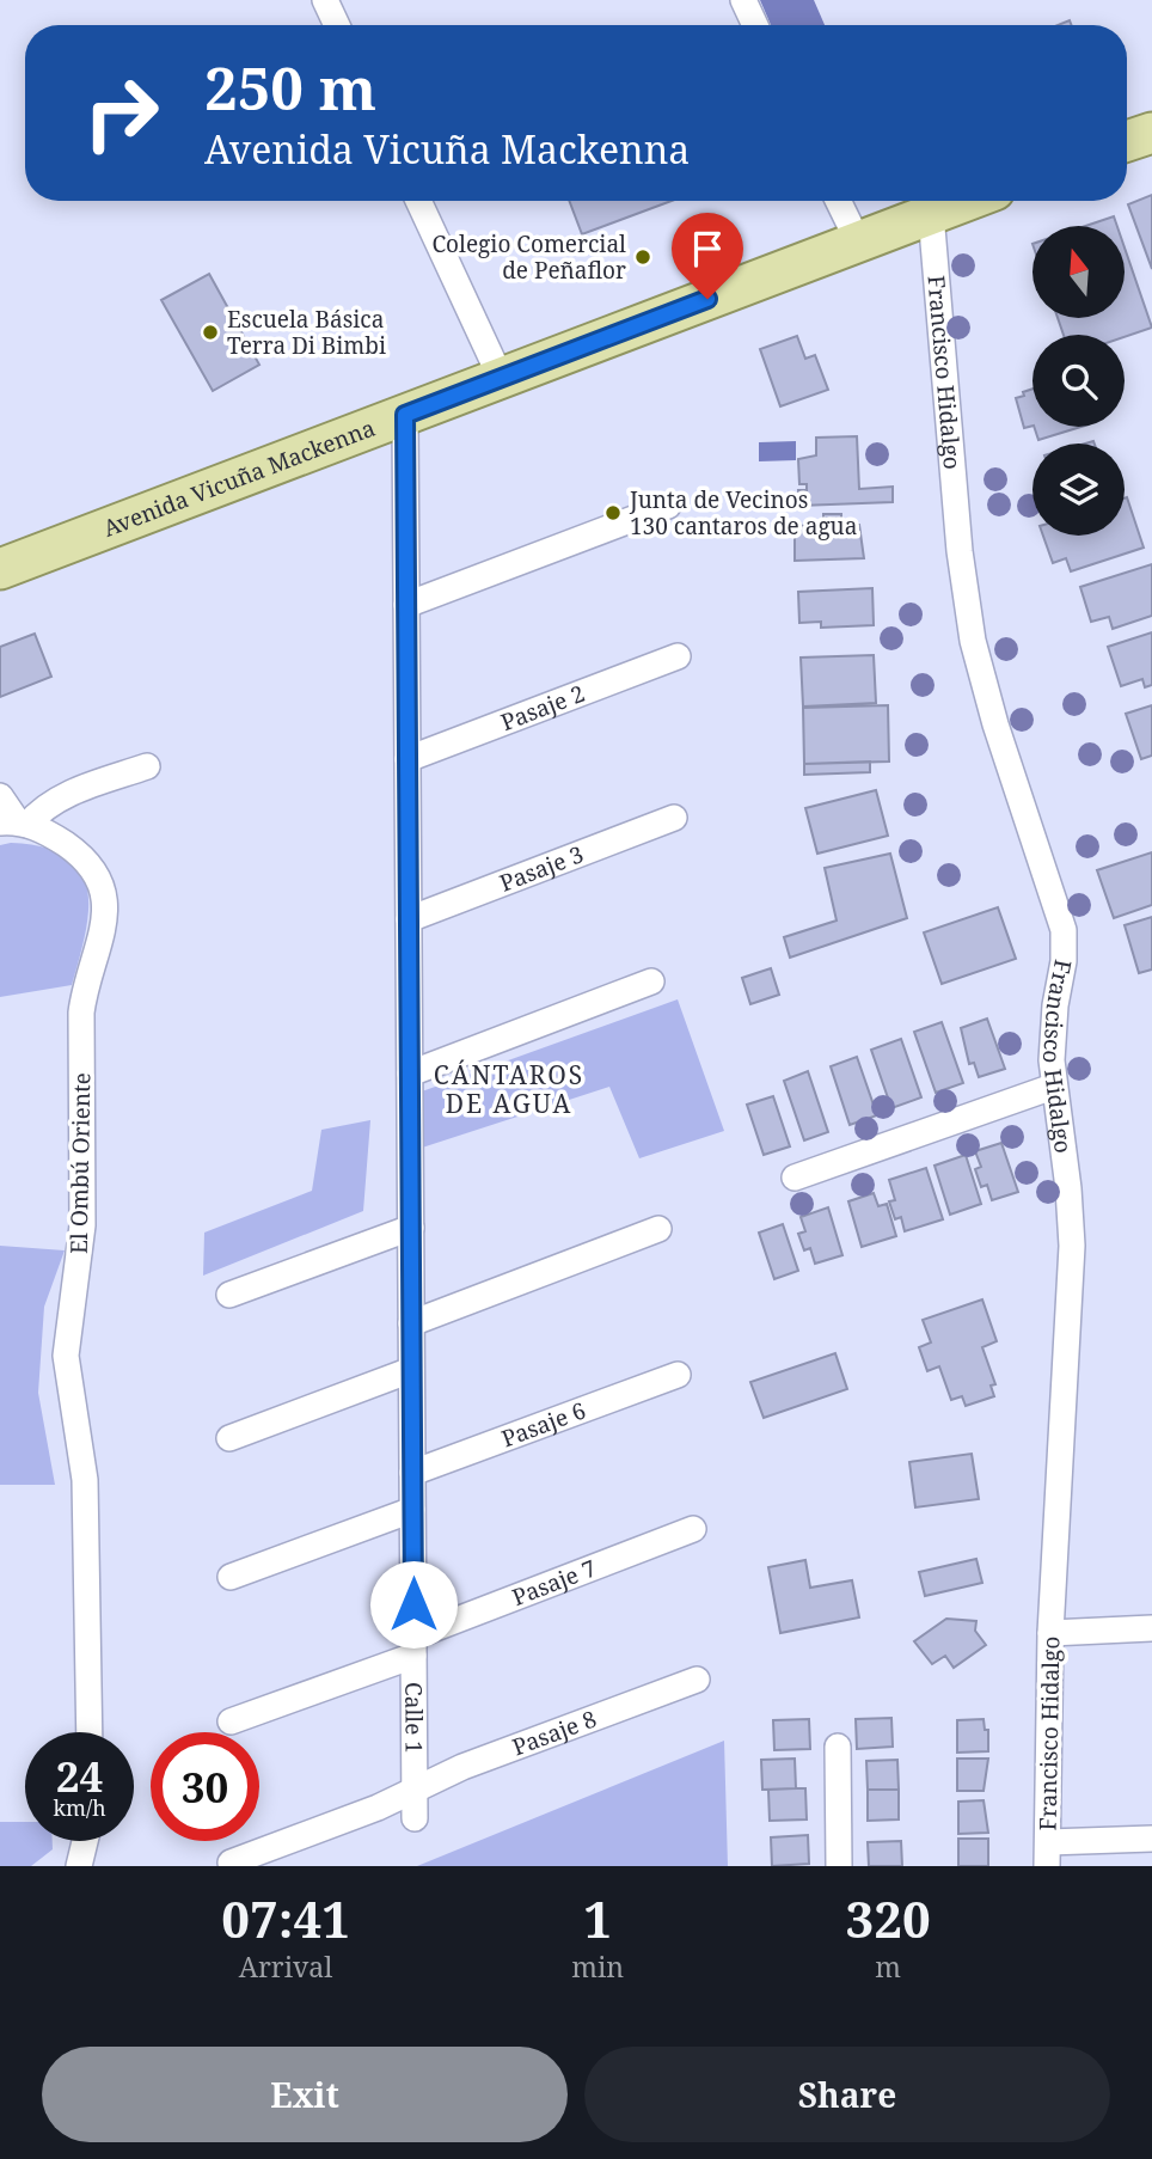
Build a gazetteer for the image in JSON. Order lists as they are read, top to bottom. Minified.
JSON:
{"streets":{"main road":["Avenida Vicuña Mackenna"],"street":["Francisco Hidalgo","Pasaje 2","Pasaje 3","El Ombú Oriente","Pasaje 6","Pasaje 7","Calle 1","Pasaje 8"]},"crossings":[["Francisco Hidalgo","Avenida Vicuña Mackenna"],["Avenida Vicuña Mackenna","Calle 1"],["Pasaje 2","Calle 1"],["Pasaje 3","Calle 1"],["Pasaje 6","Calle 1"],["Pasaje 7","Calle 1"],["Calle 1","Pasaje 8"]],"districts":["CÁNTAROS DE AGUA"],"places":["Colegio Comercial de Peñaflor","Escuela Básica Terra Di Bimbi","Junta de Vecinos 130 cantaros de agua"],"north":"top","page":{"turn":["250 m","Avenida Vicuña Mackenna"],"speed":"24 km/h","limit":"30","eta":["07:41","Arrival","1","min","320","m"],"buttons":["Exit","Share"]}}
